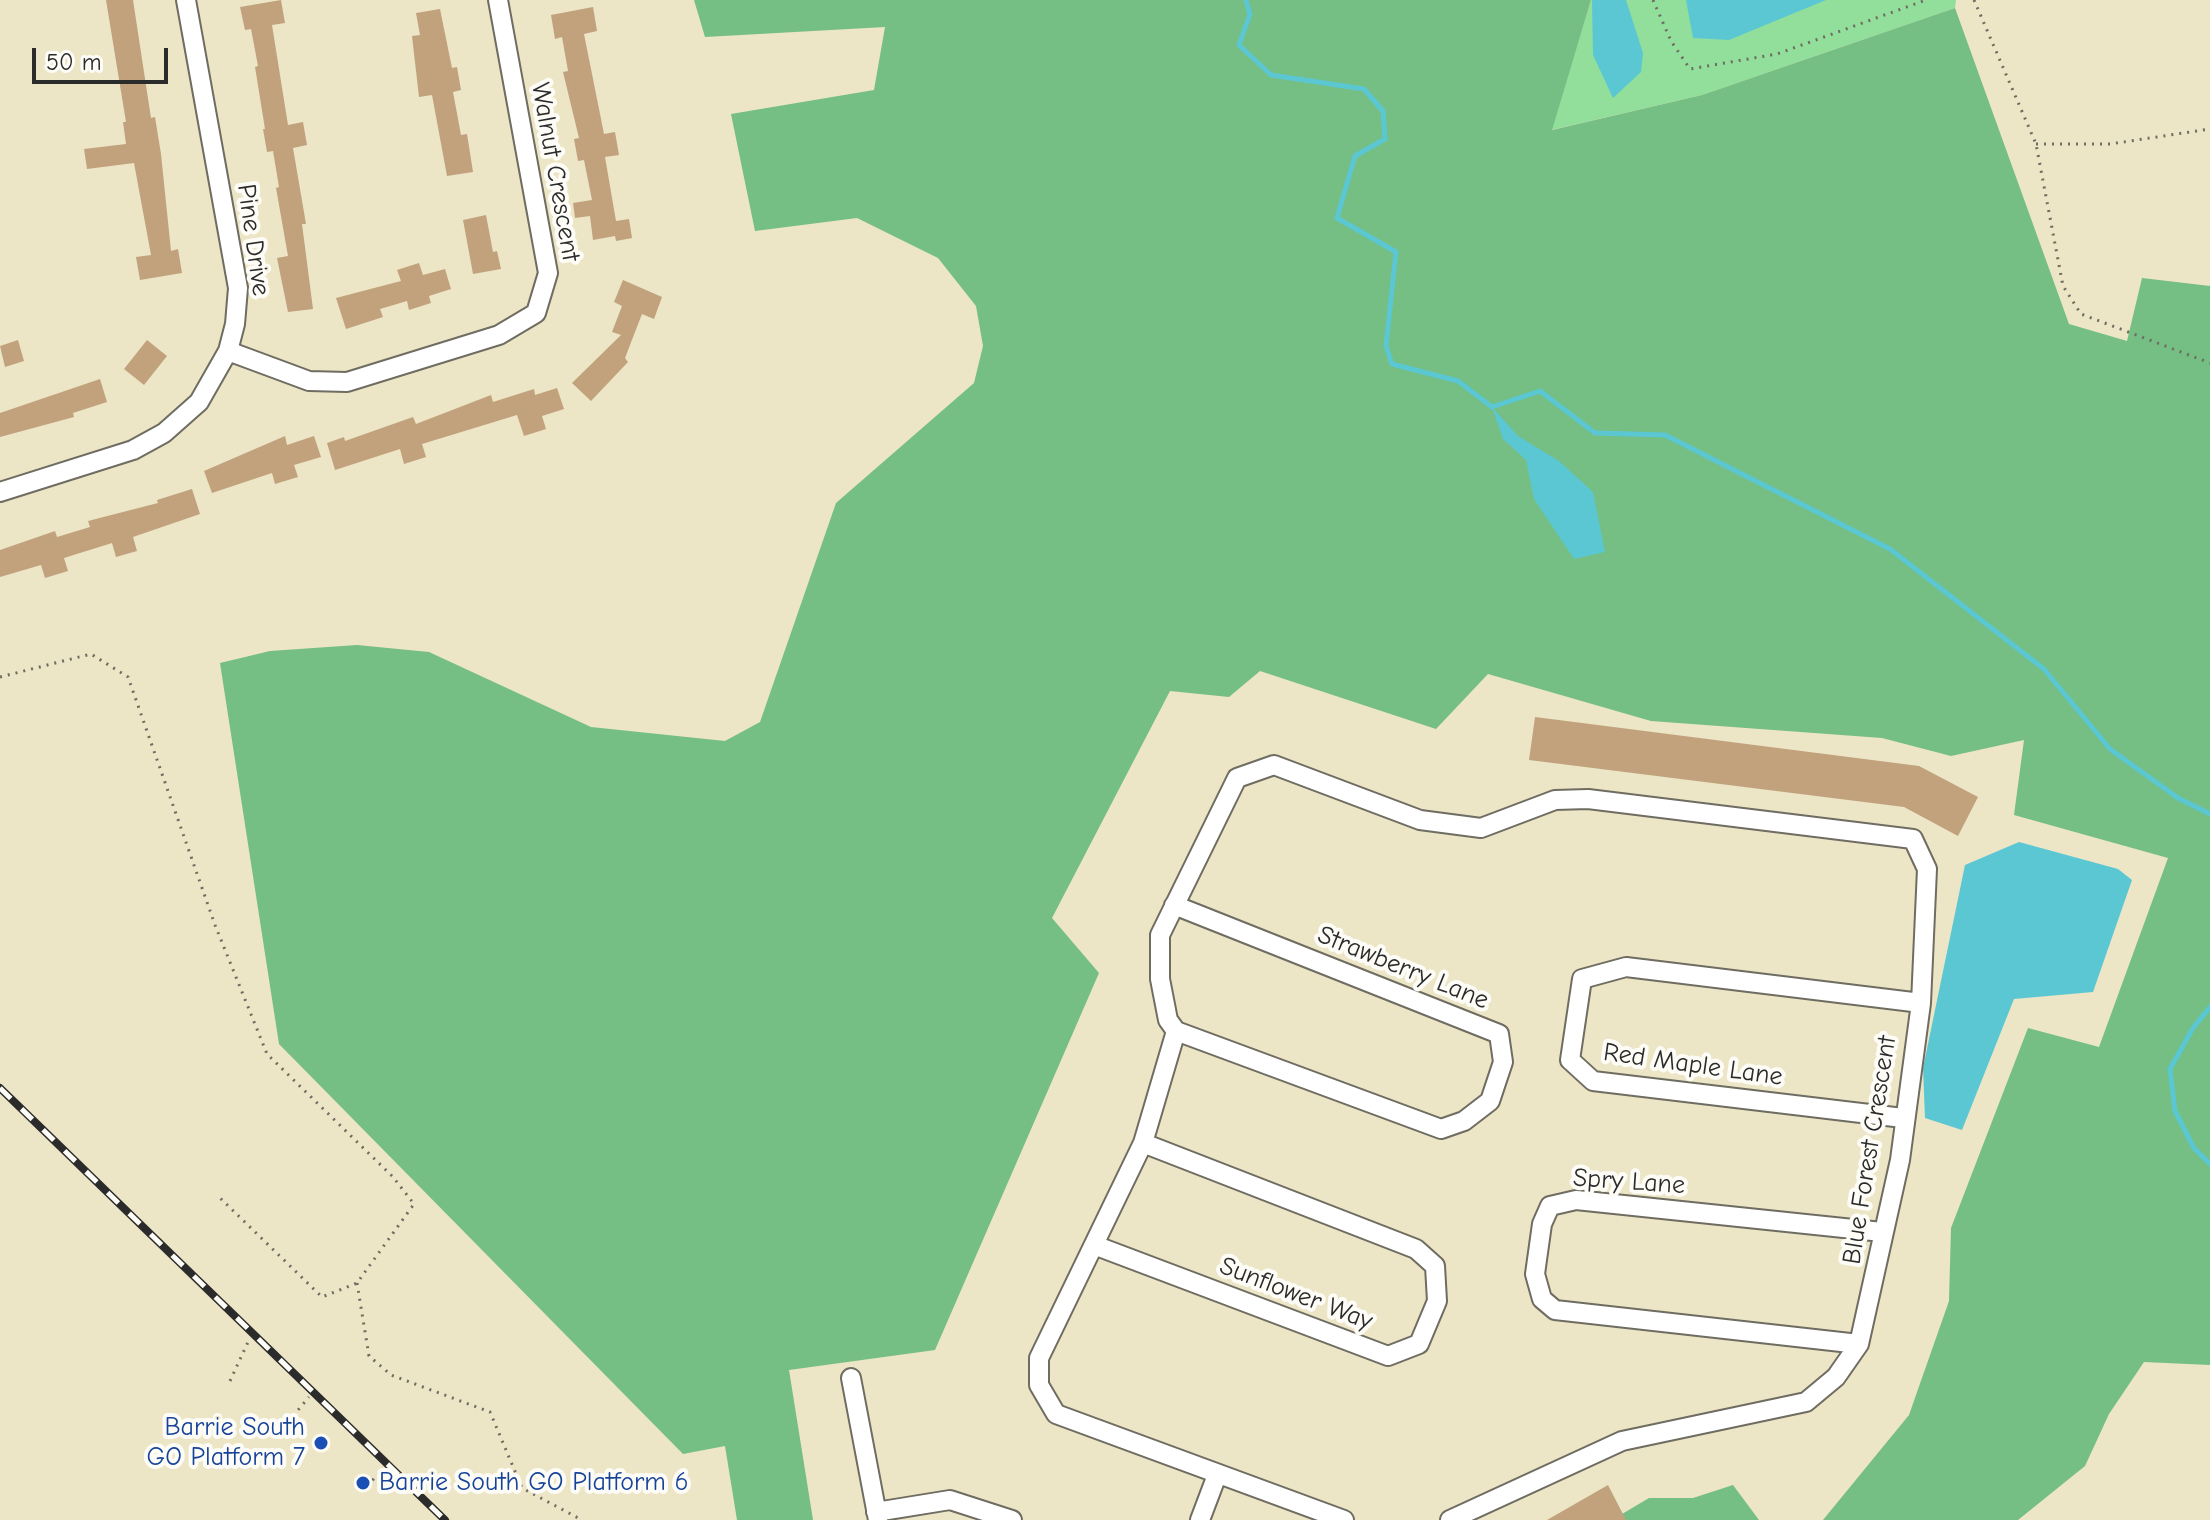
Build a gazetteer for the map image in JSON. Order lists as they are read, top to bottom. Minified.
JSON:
{"streets":{"street":["Walnut Crescent","Pine Drive","Strawberry Lane","Red Maple Lane","Blue Forest Crescent","Spry Lane","Sunflower Way"]},"crossings":[["Walnut Crescent","Pine Drive"],["Strawberry Lane","Blue Forest Crescent"],["Red Maple Lane","Blue Forest Crescent"],["Blue Forest Crescent","Spry Lane"]],"places":["Barrie South GO Platform 7","Barrie South GO Platform 6"],"scale_bar":"50 m"}
